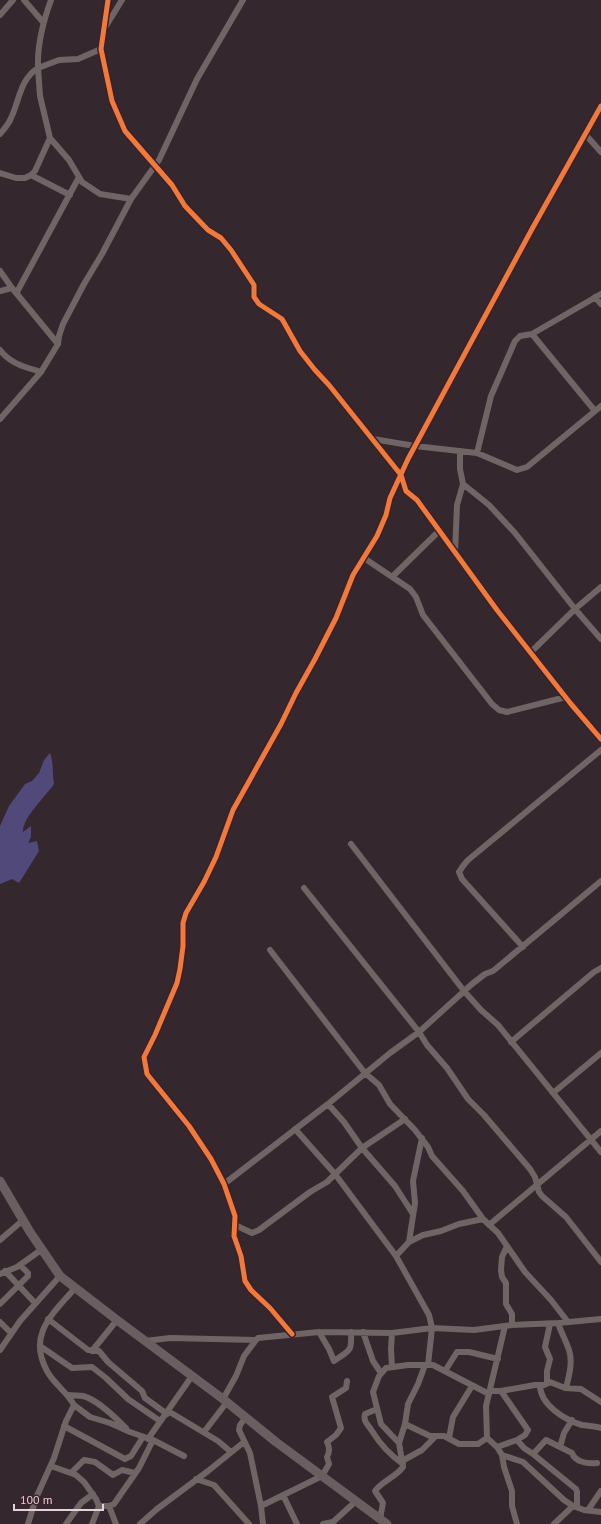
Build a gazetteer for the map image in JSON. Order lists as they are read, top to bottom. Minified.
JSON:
{"scale_bar":"100 m"}
